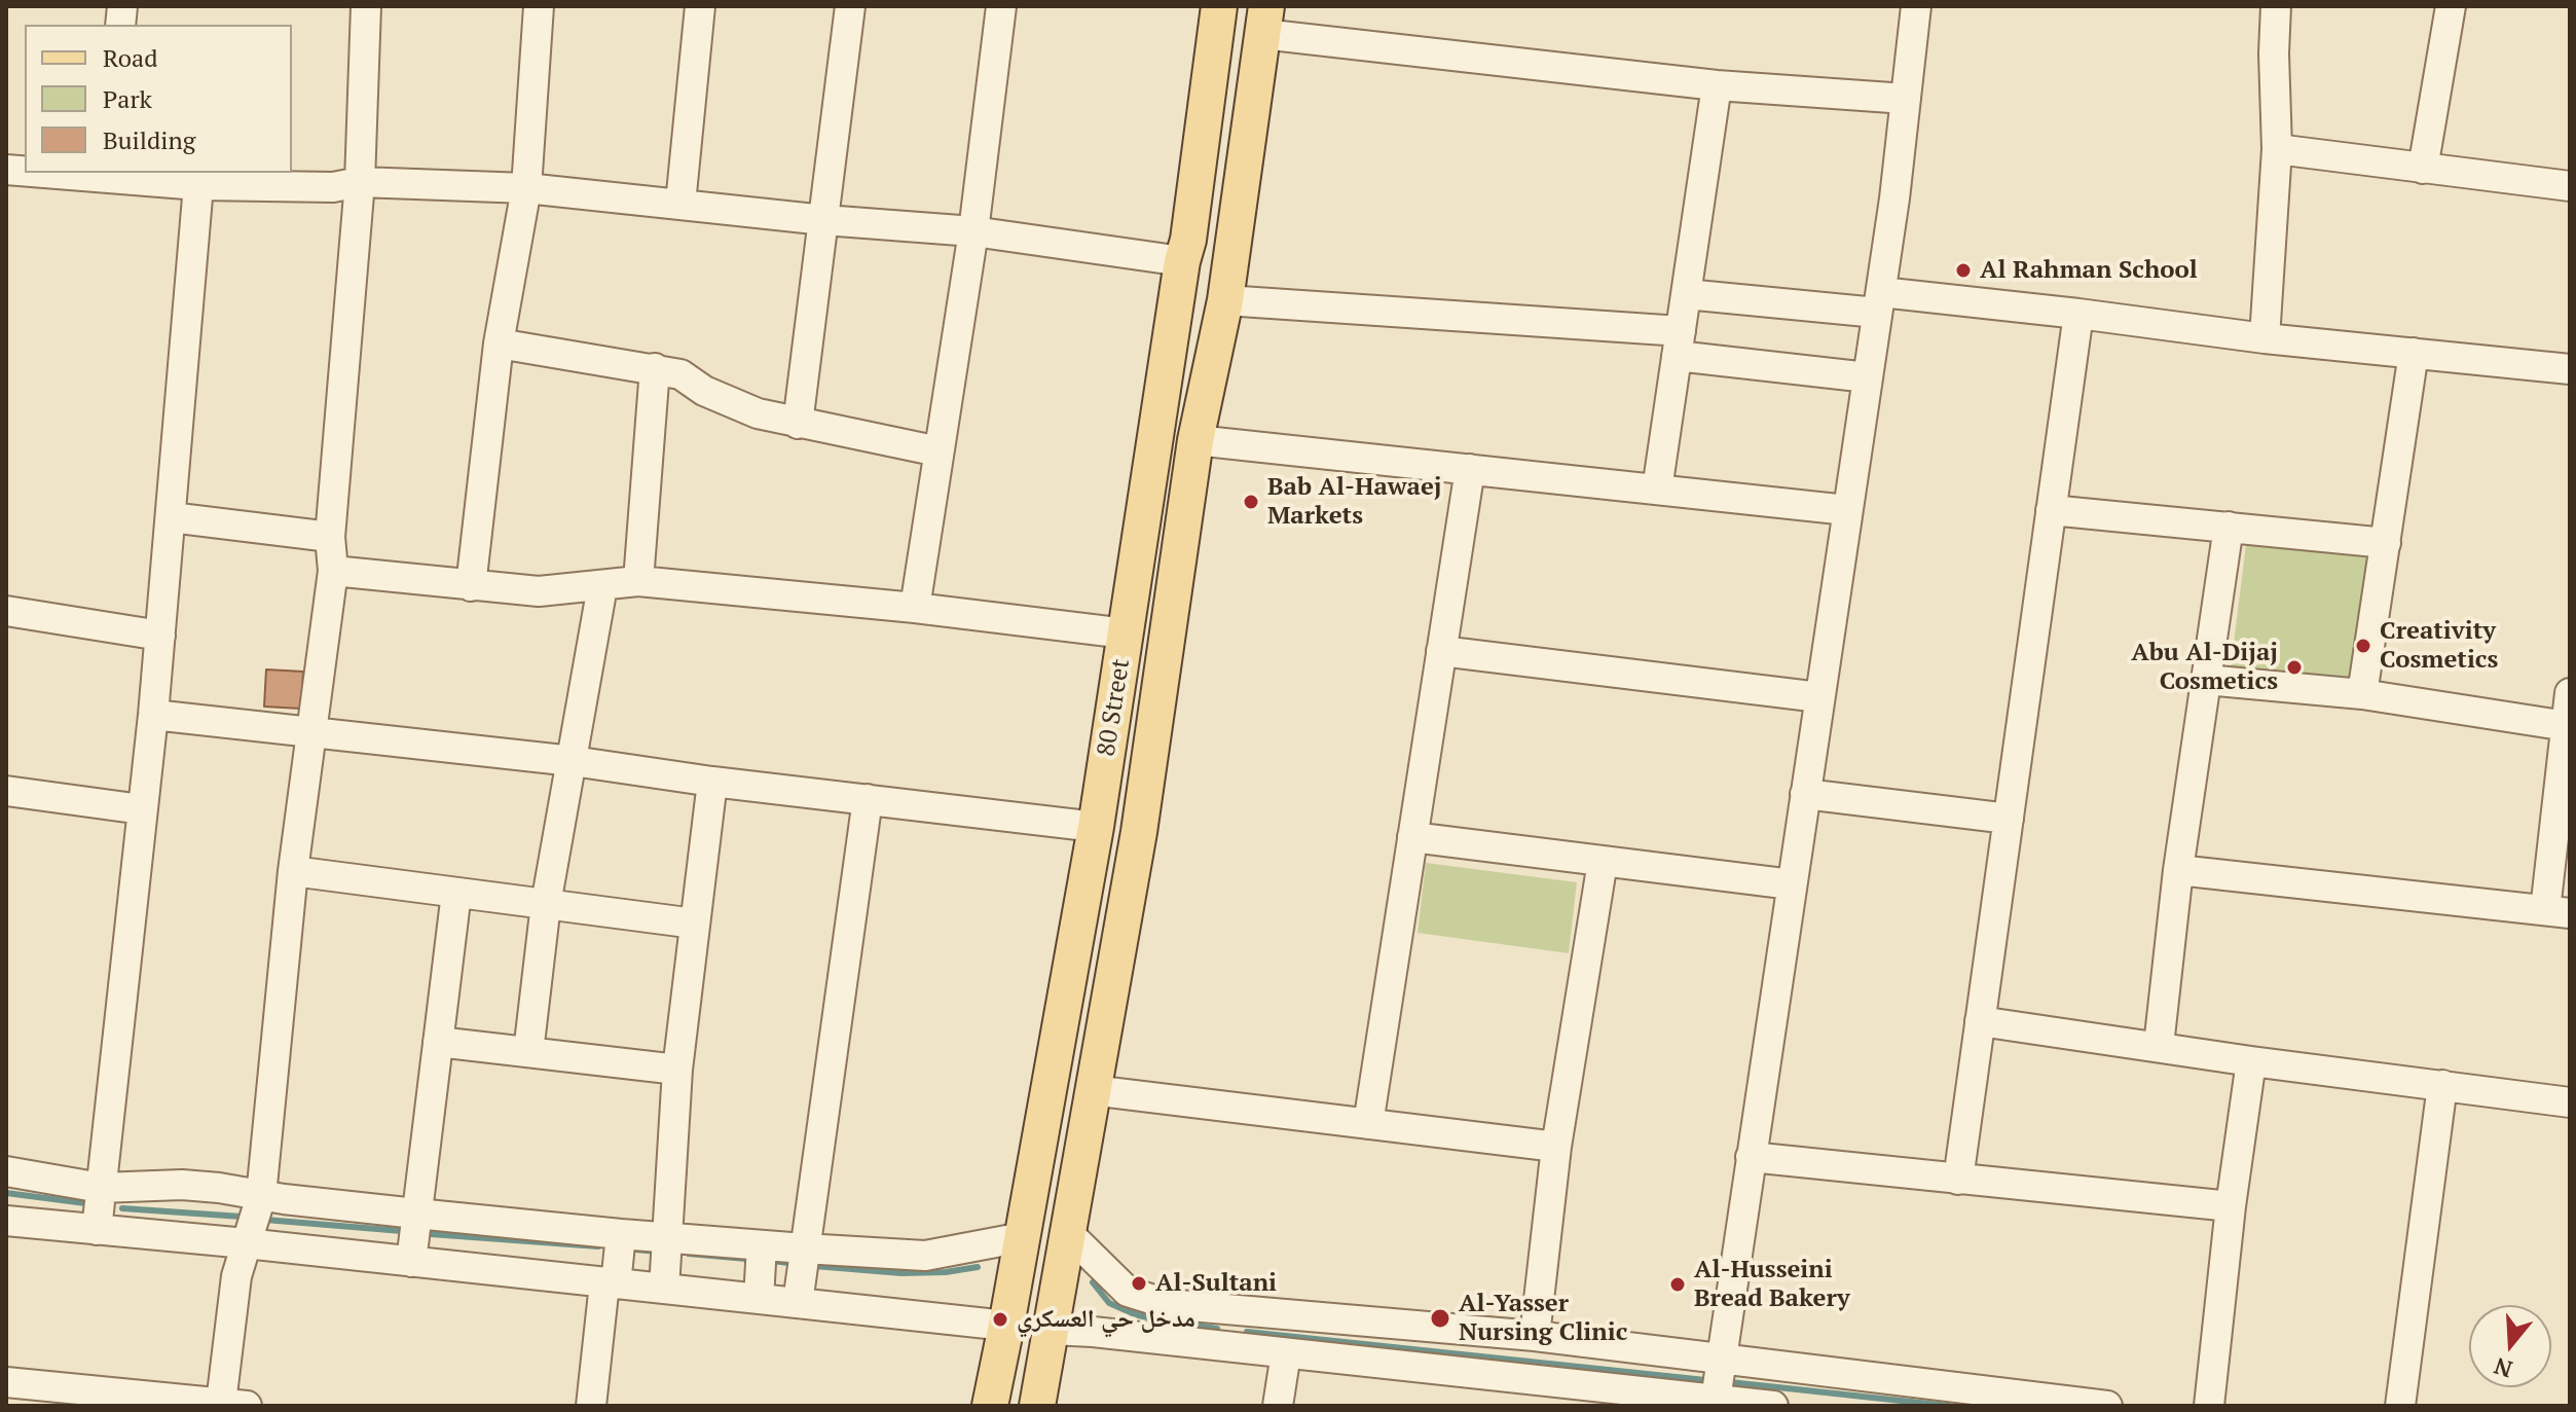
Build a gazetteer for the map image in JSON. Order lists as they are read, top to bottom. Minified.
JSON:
{"streets":{"main road":["80 Street"]},"places":["Al Rahman School","Bab Al-Hawaej Markets","Creativity Cosmetics","Abu Al-Dijaj Cosmetics","Al-Sultani","Al-Husseini Bread Bakery","Al-Yasser Nursing Clinic","مدخل حي العسكري"],"legend":["Road","Park","Building"],"north":"bottom"}
